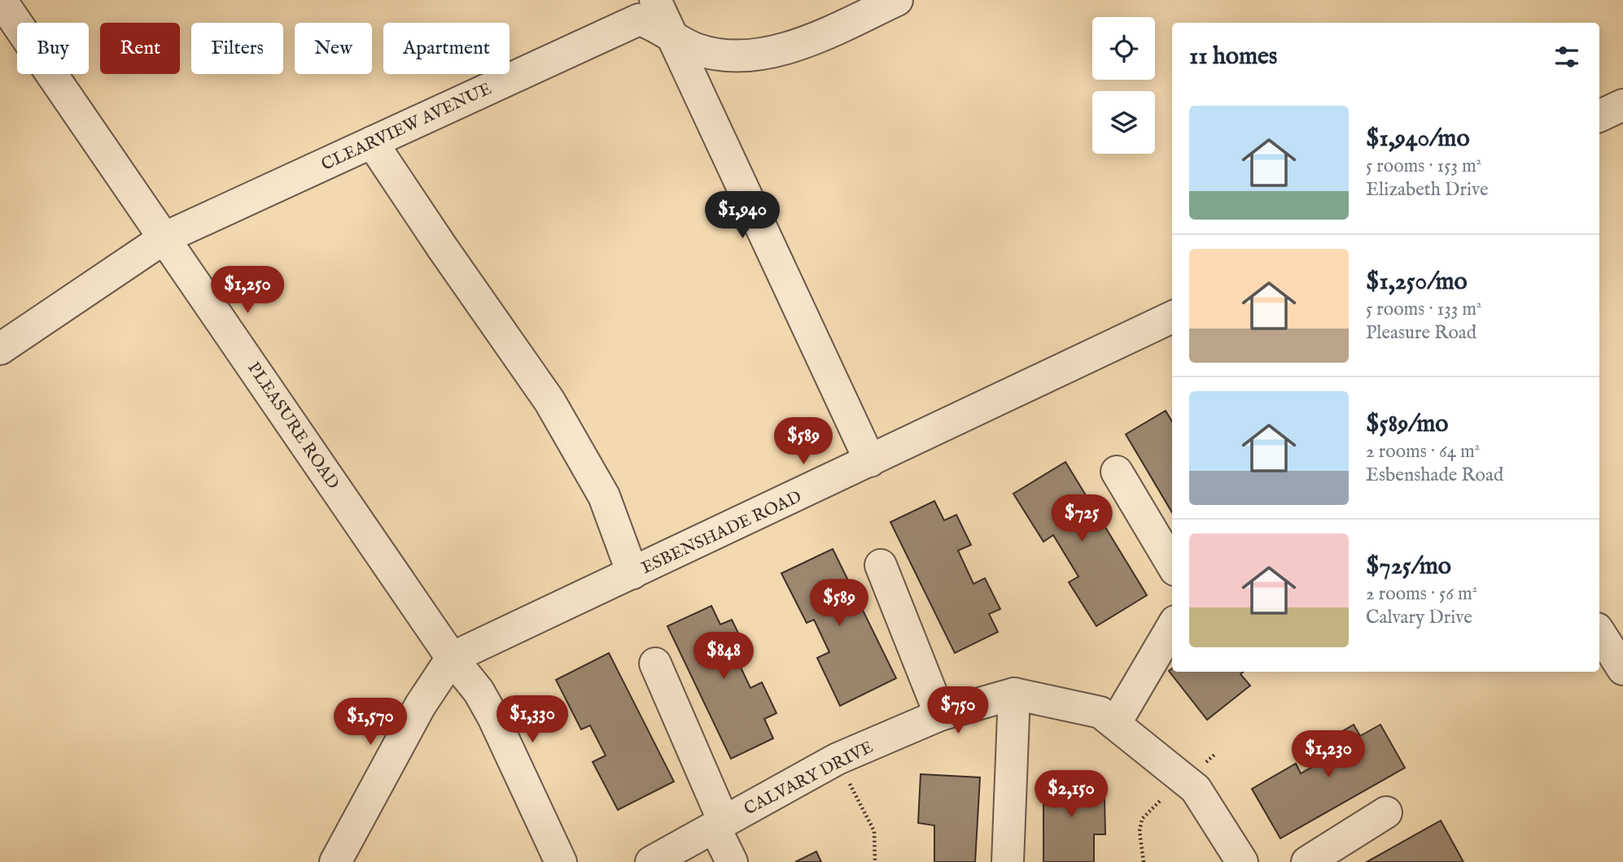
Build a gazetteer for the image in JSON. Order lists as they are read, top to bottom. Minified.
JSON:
{"streets":{"street":["CLEARVIEW AVENUE","PLEASURE ROAD","ESBENSHADE ROAD","CALVARY DRIVE"]},"crossings":[["CLEARVIEW AVENUE","PLEASURE ROAD"],["PLEASURE ROAD","ESBENSHADE ROAD"]],"page":{"chip":["Buy","Rent","Filters","New","Apartment"],"heading":"11 homes","list":[{"name":"$1,940/mo","note":"5 rooms · 153 m² · Elizabeth Drive"},{"name":"$1,250/mo","note":"5 rooms · 133 m² · Pleasure Road"},{"name":"$589/mo","note":"2 rooms · 64 m² · Esbenshade Road"},{"name":"$725/mo","note":"2 rooms · 56 m² · Calvary Drive"}],"price":["$1,940","$1,250","$589","$725","$589","$848","$750","$1,330","$1,570","$1,230","$2,150"]}}
